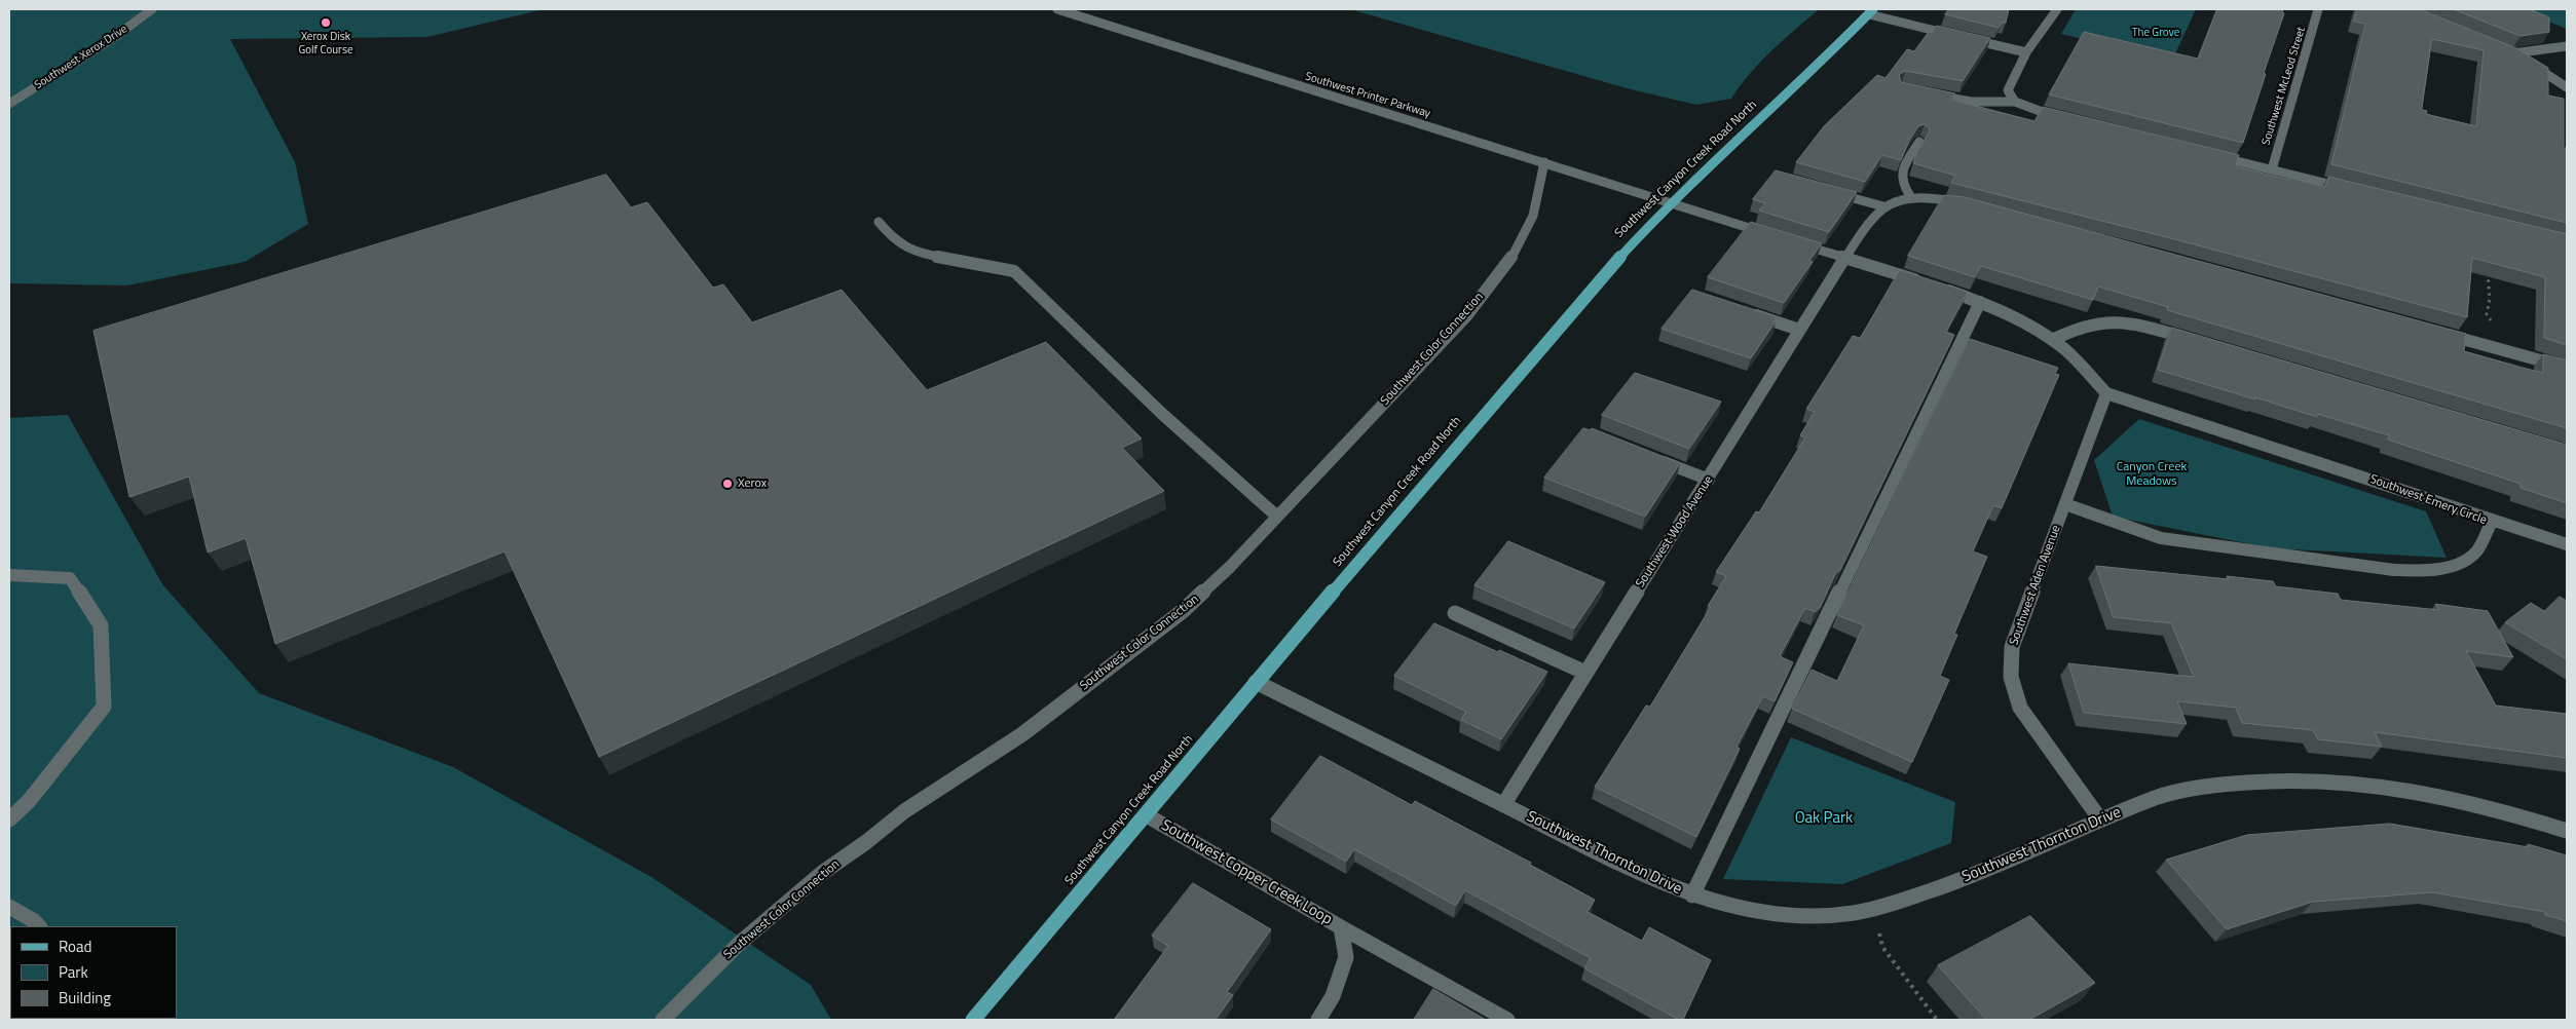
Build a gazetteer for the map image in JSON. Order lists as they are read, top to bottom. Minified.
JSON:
{"streets":{"main road":["Southwest Canyon Creek Road North"],"street":["Southwest Xerox Drive","Southwest McLeod Street","Southwest Printer Parkway","Southwest Color Connection","Southwest Emery Circle","Southwest Wood Avenue","Southwest Aden Avenue","Southwest Thornton Drive","Southwest Copper Creek Loop"]},"crossings":[["Southwest Printer Parkway","Southwest Canyon Creek Road North"],["Southwest Printer Parkway","Southwest Color Connection"],["Southwest Canyon Creek Road North","Southwest Thornton Drive"],["Southwest Canyon Creek Road North","Southwest Copper Creek Loop"],["Southwest Emery Circle","Southwest Aden Avenue"],["Southwest Wood Avenue","Southwest Thornton Drive"],["Southwest Aden Avenue","Southwest Thornton Drive"]],"parks":["The Grove","Canyon Creek Meadows","Oak Park"],"places":["Xerox Disk Golf Course","Xerox"],"legend":["Road","Park","Building"]}
